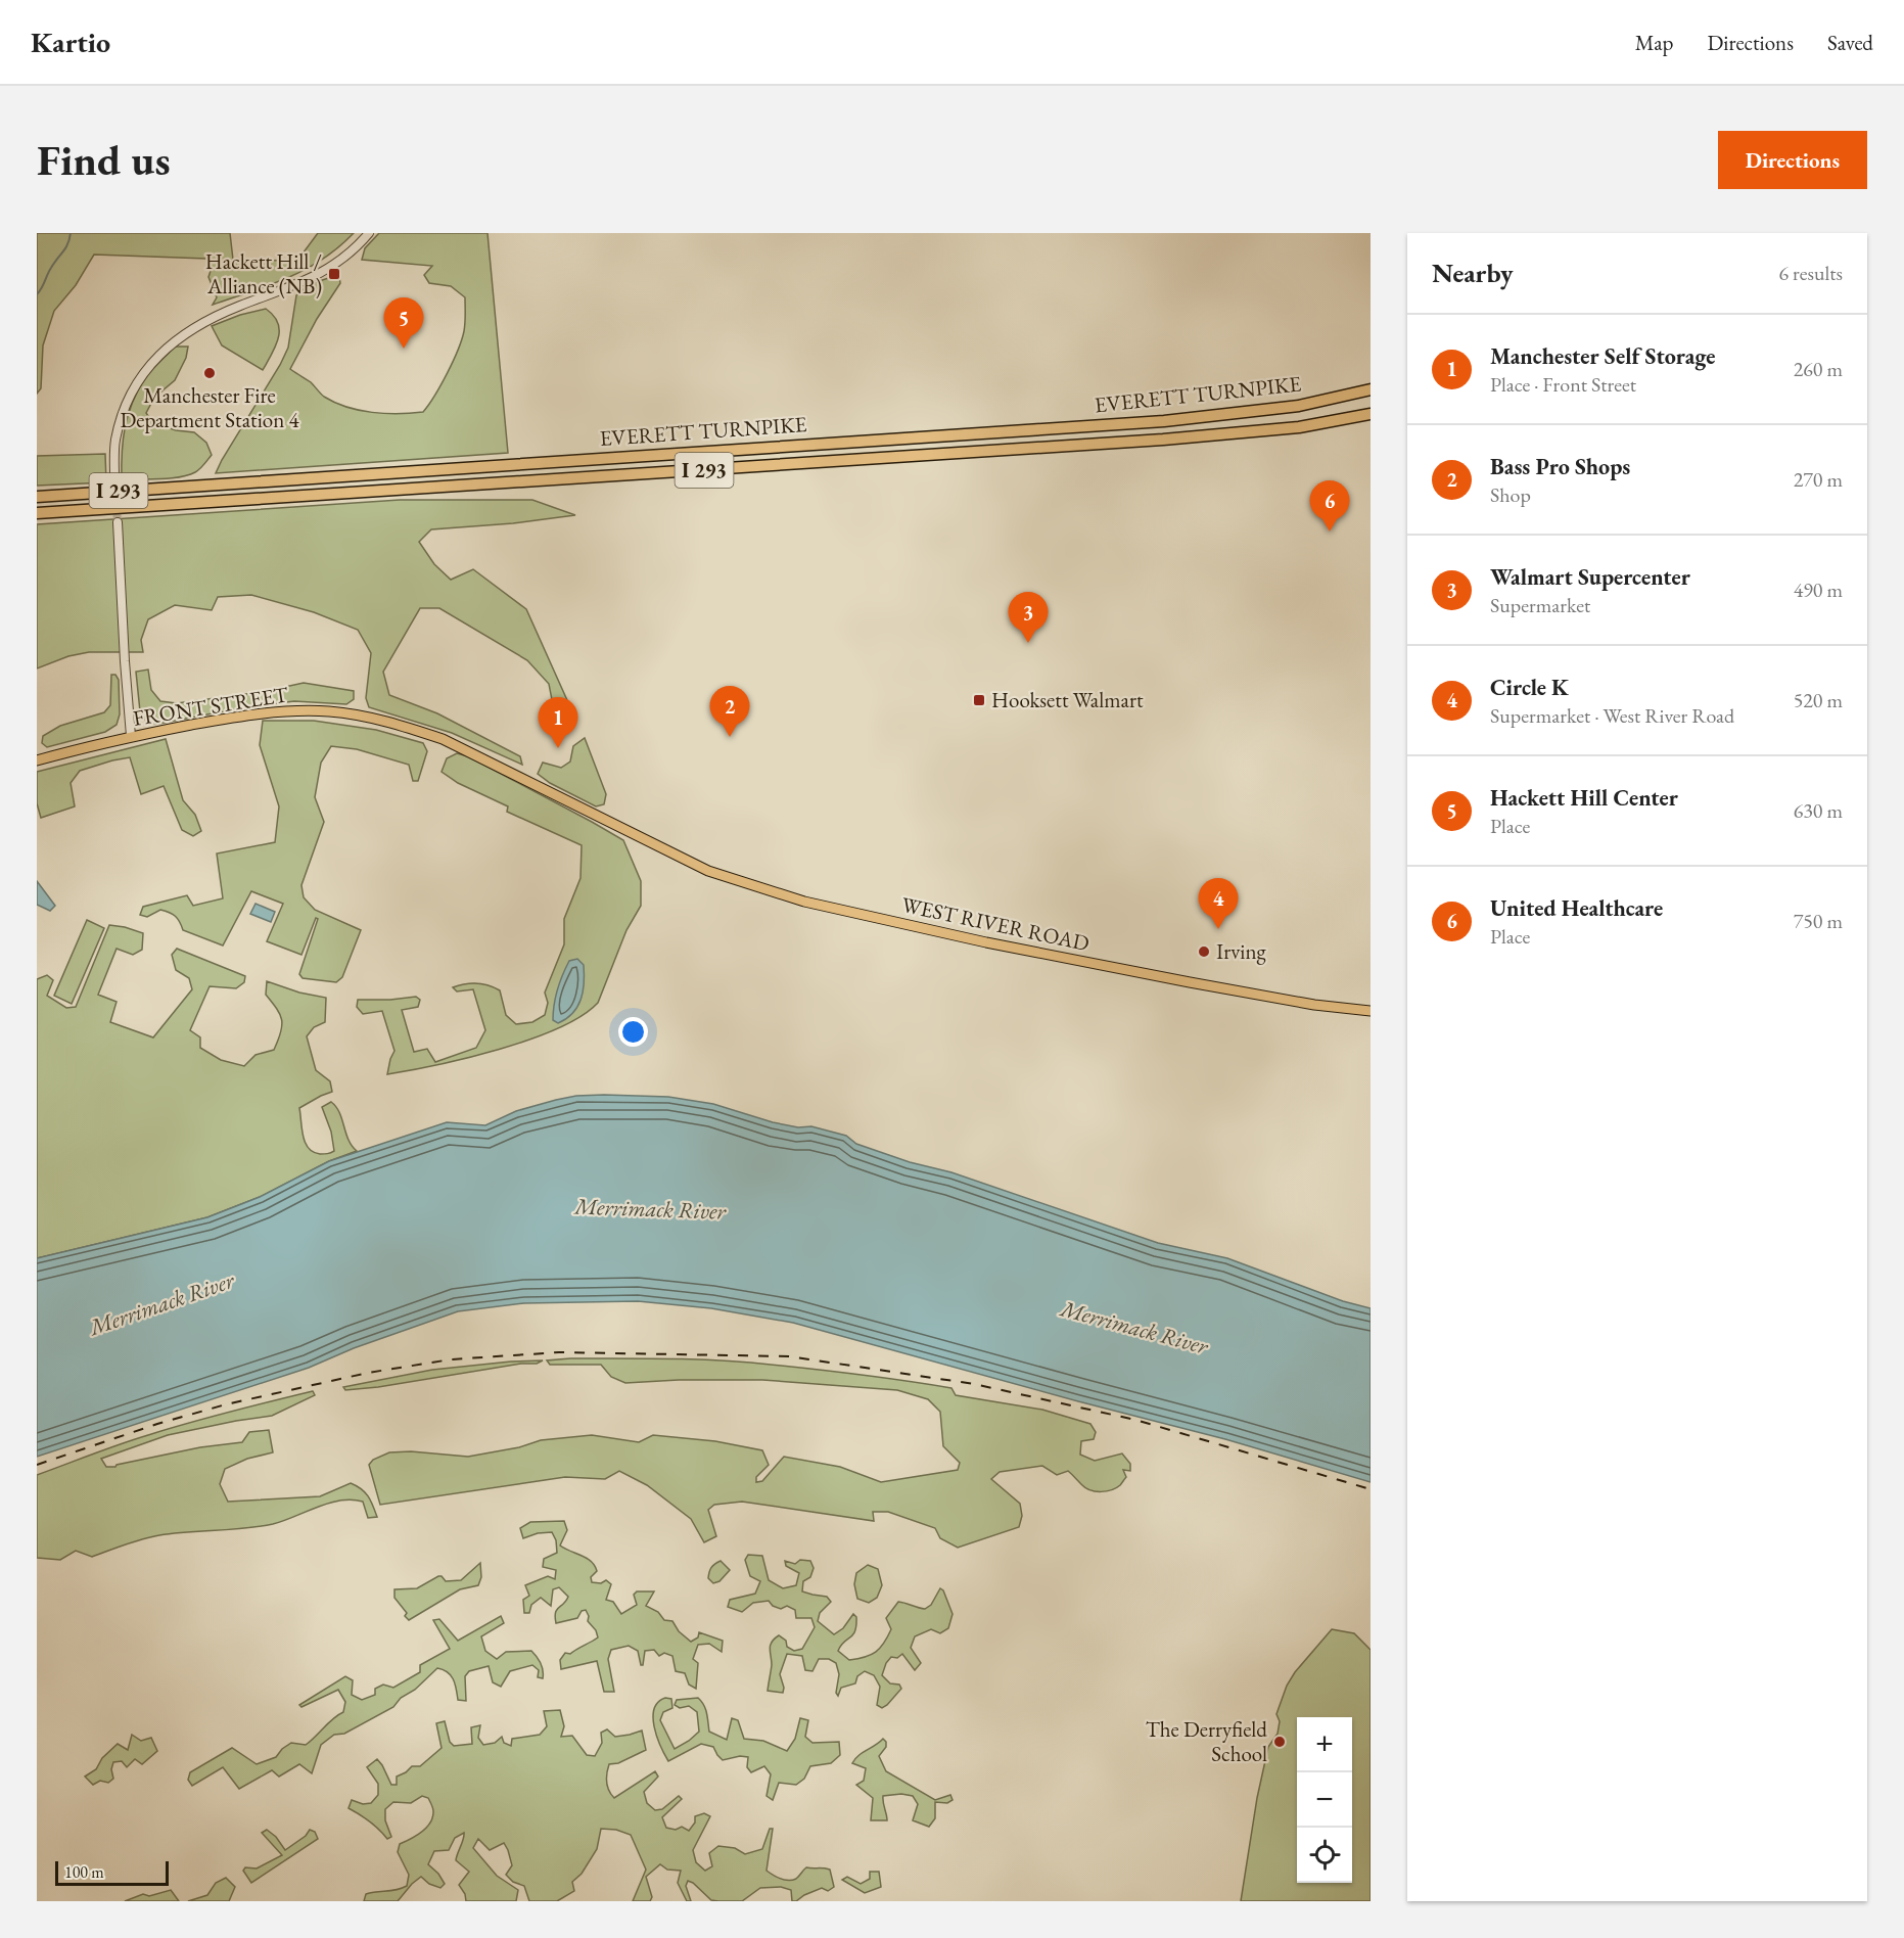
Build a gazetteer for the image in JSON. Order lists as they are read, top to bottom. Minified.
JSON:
{"streets":{"highway":["EVERETT TURNPIKE","I 293"],"main road":["FRONT STREET","WEST RIVER ROAD"]},"crossings":[["FRONT STREET","WEST RIVER ROAD"]],"water":["Merrimack River"],"places":{"transit":["Hackett Hill / Alliance (NB)","Hooksett Walmart"],"other":["Manchester Fire Department Station 4","Irving","The Derryfield School"]},"scale_bar":"100 m","page":{"header":"Kartio","nav":["Map","Directions","Saved"],"buttons":"Directions","title":"Find us","heading":["Nearby","6 results"],"pins":["5","6","3","2","1","4"],"list":[{"mark":"1","name":"Manchester Self Storage","note":"Place · Front Street","value":"260 m"},{"mark":"2","name":"Bass Pro Shops","note":"Shop","value":"270 m"},{"mark":"3","name":"Walmart Supercenter","note":"Supermarket","value":"490 m"},{"mark":"4","name":"Circle K","note":"Supermarket · West River Road","value":"520 m"},{"mark":"5","name":"Hackett Hill Center","note":"Place","value":"630 m"},{"mark":"6","name":"United Healthcare","note":"Place","value":"750 m"}],"map_buttons":["+","−"],"scale":"100 m"}}
